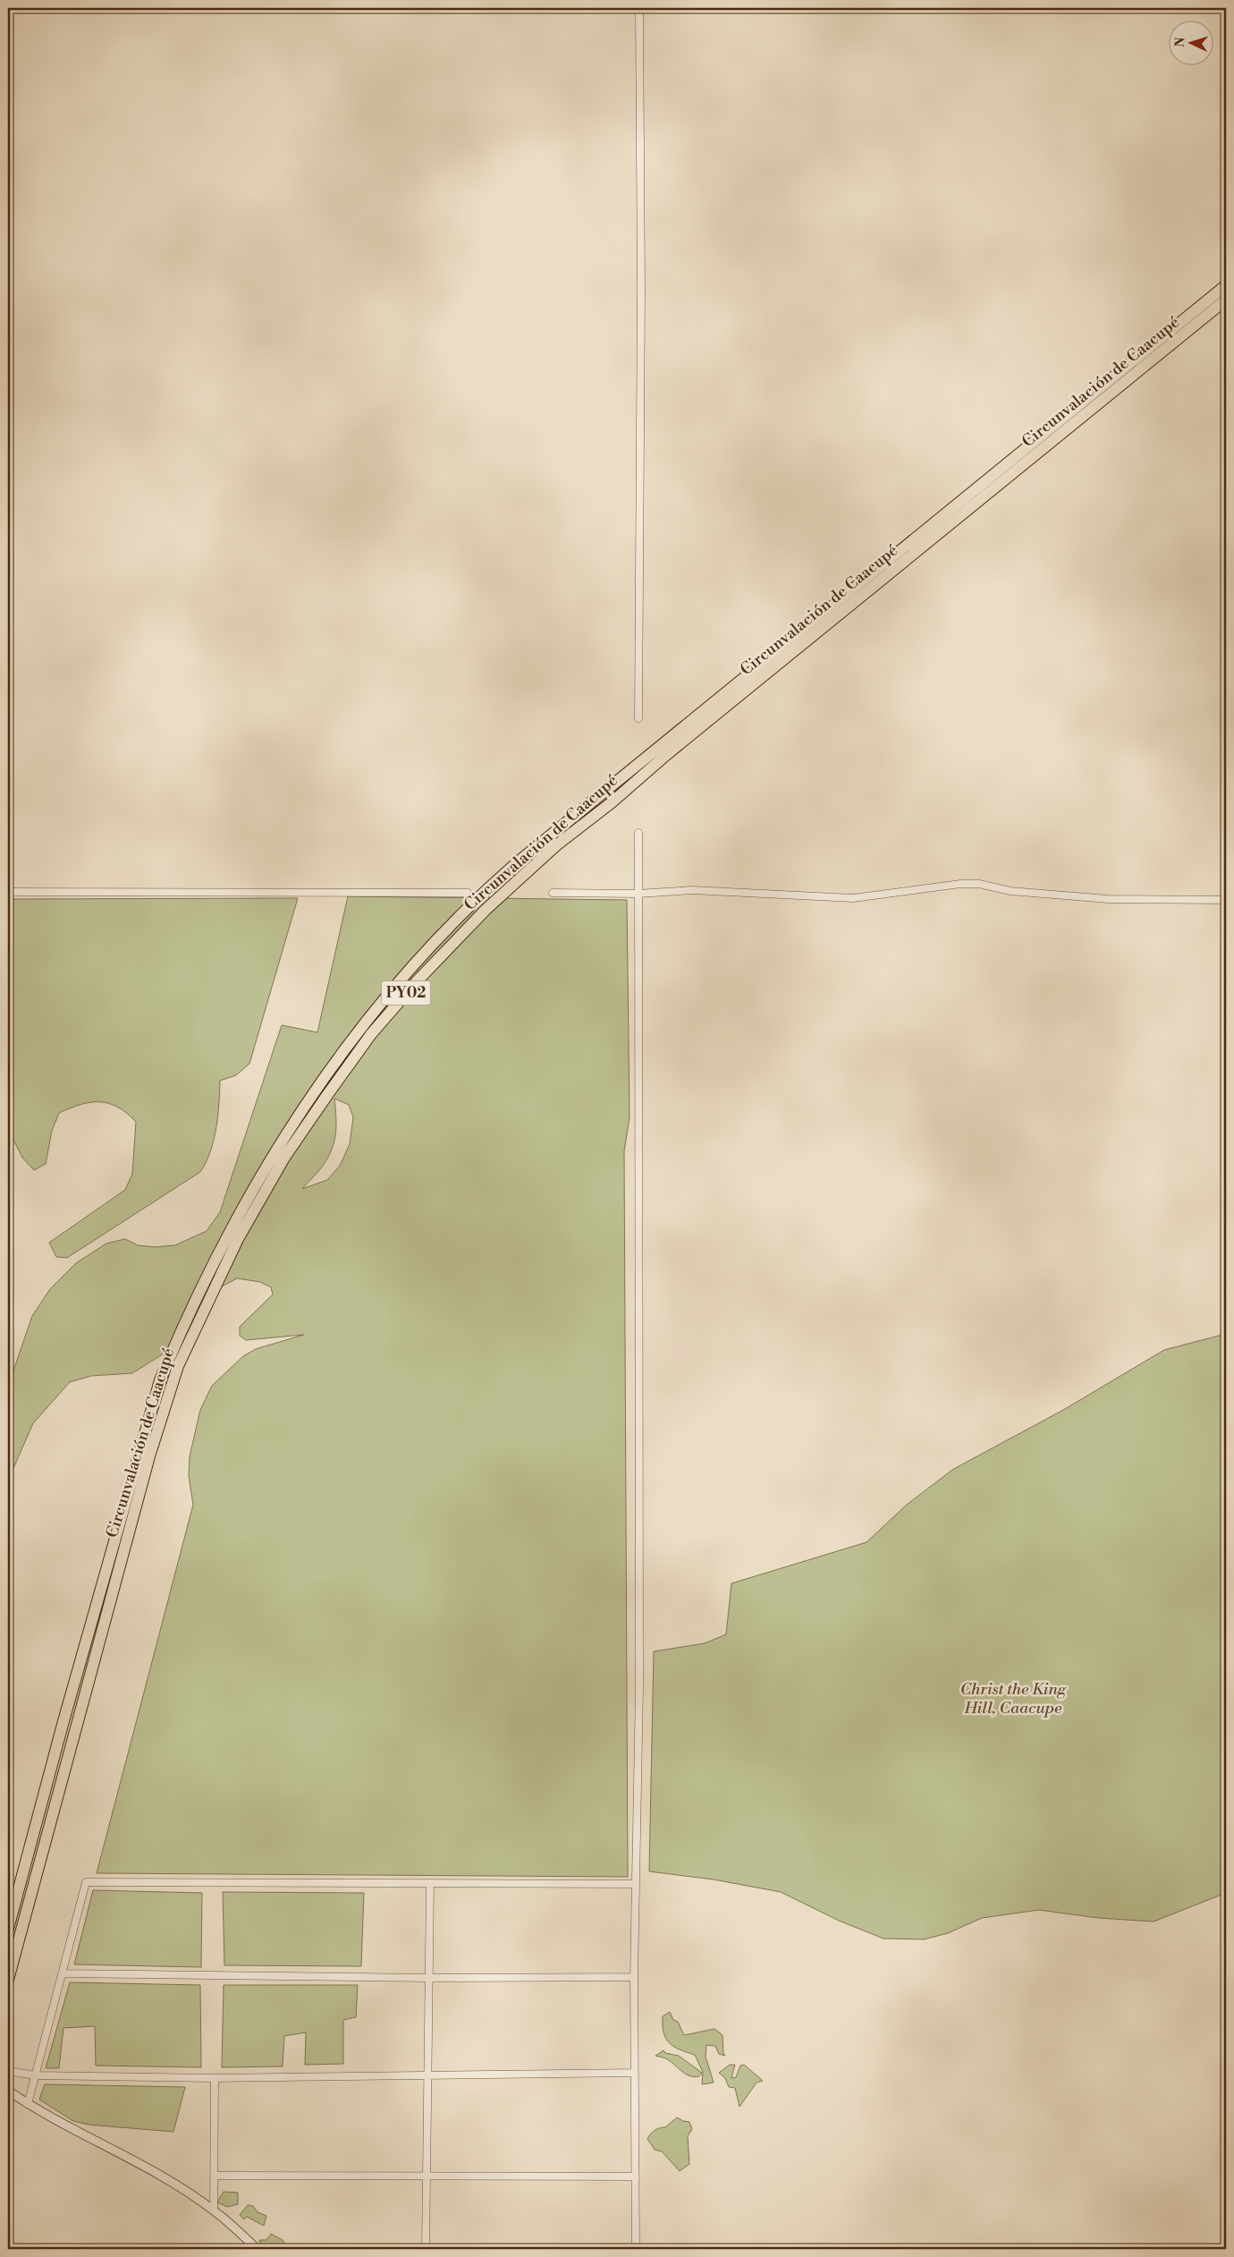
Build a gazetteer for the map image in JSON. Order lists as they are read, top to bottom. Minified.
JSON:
{"streets":{"highway":["Circunvalación de Caacupé","PY02"]},"parks":["Christ the King Hill, Caacupe"],"north":"left"}
